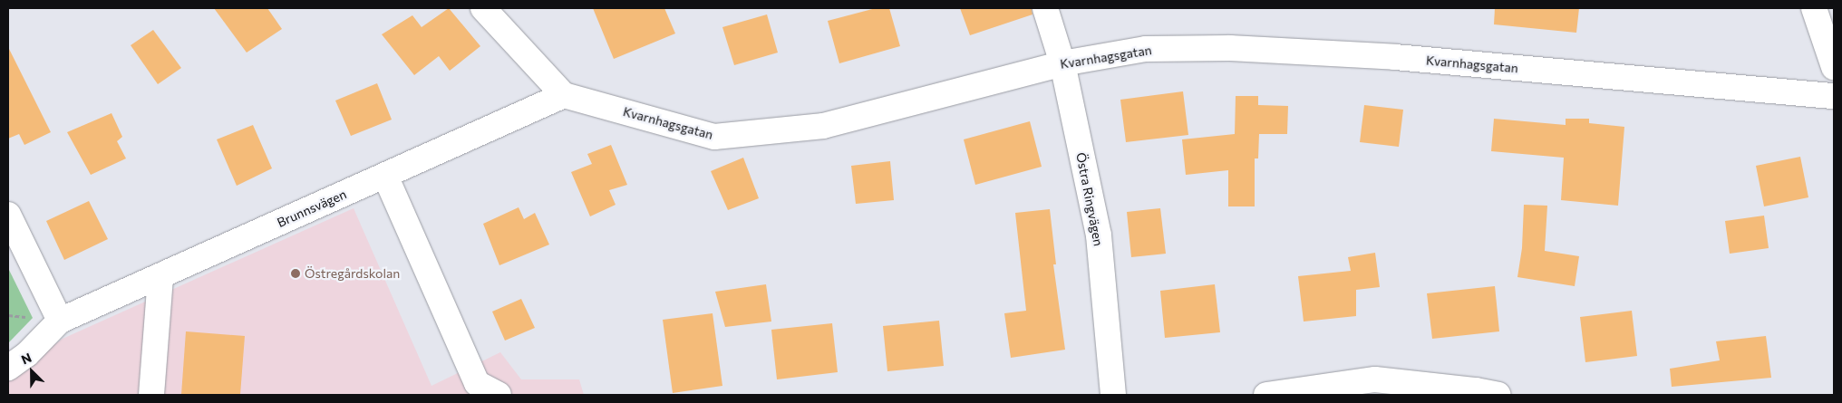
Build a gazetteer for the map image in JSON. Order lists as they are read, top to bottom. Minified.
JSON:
{"streets":{"street":["Kvarnhagsgatan","Östra Ringvägen","Brunnsvägen"]},"crossings":[["Kvarnhagsgatan","Östra Ringvägen"],["Kvarnhagsgatan","Brunnsvägen"]],"places":["Östregårdskolan"],"north":"top left"}
